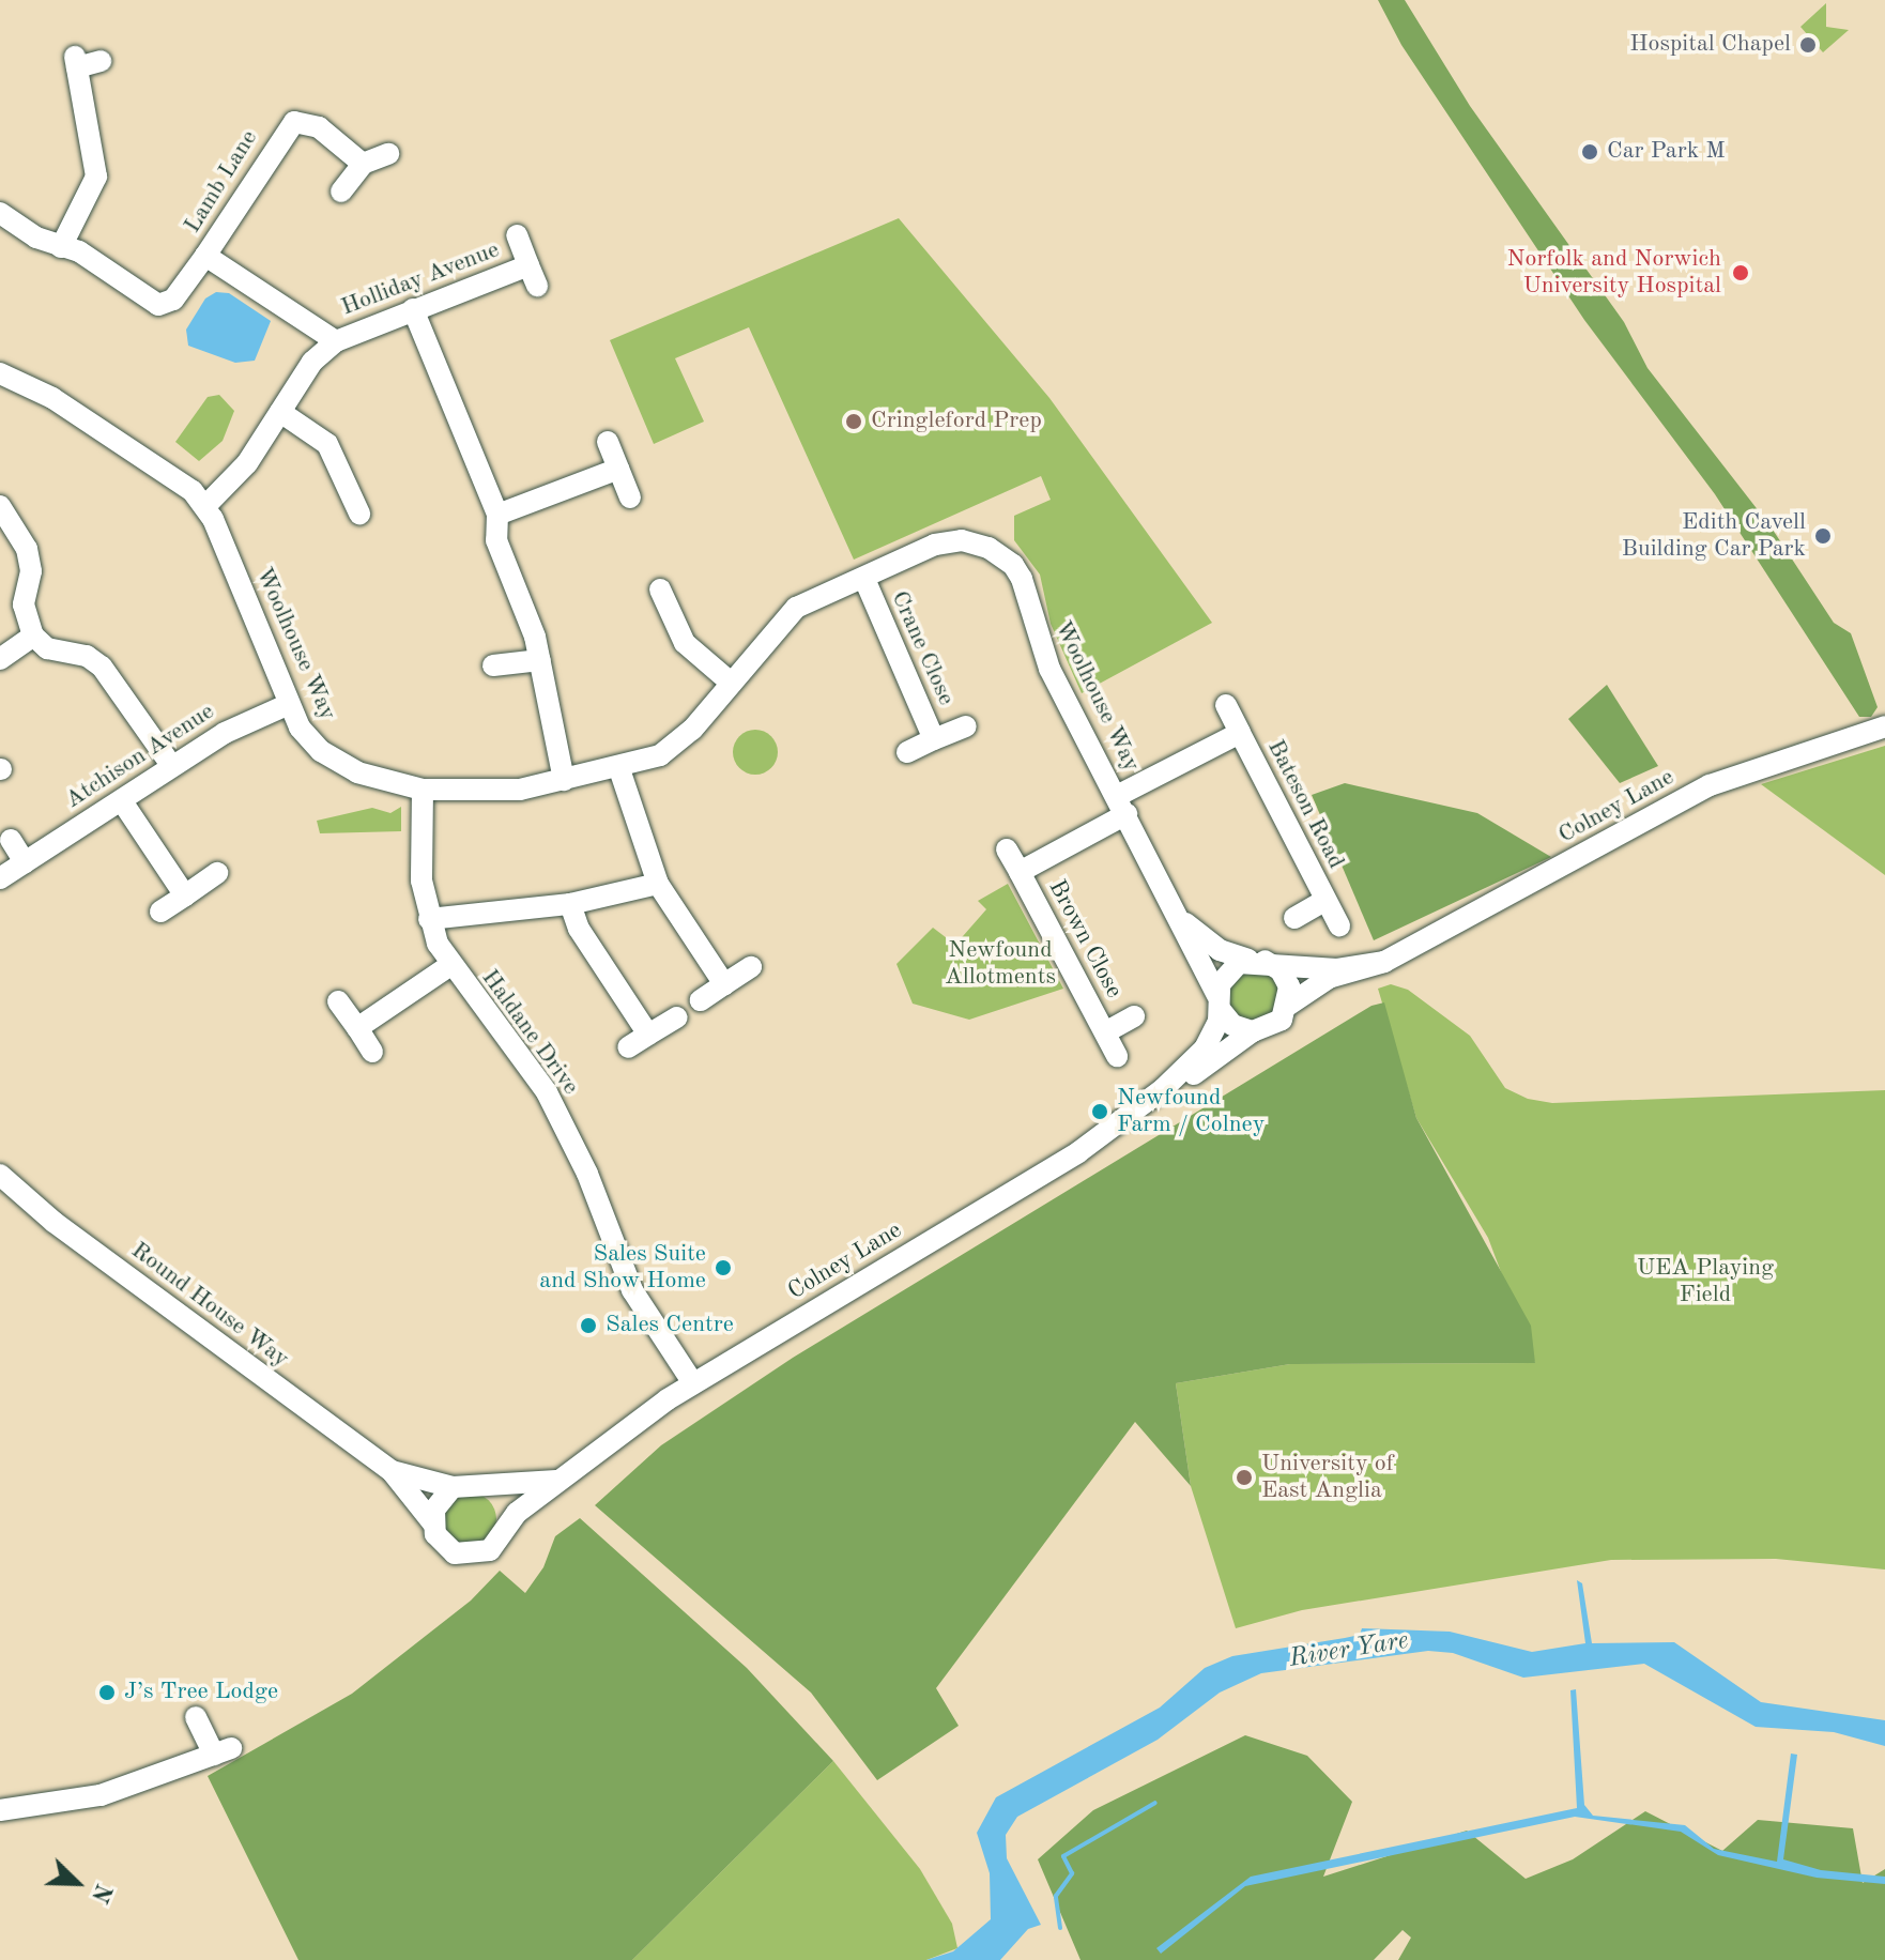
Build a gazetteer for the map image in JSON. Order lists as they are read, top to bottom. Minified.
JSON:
{"streets":{"street":["Lamb Lane","Holliday Avenue","Woolhouse Way","Crane Close","Atchison Avenue","Bateson Road","Colney Lane","Brown Close","Haldane Drive","Round House Way"]},"crossings":[["Lamb Lane","Holliday Avenue"],["Holliday Avenue","Woolhouse Way"],["Woolhouse Way","Crane Close"],["Woolhouse Way","Atchison Avenue"],["Woolhouse Way","Bateson Road"],["Woolhouse Way","Colney Lane"],["Woolhouse Way","Brown Close"],["Woolhouse Way","Haldane Drive"],["Bateson Road","Brown Close"],["Colney Lane","Haldane Drive"],["Colney Lane","Round House Way"]],"water":["River Yare"],"parks":["Newfound Allotments","UEA Playing Field"],"places":["Hospital Chapel","Car Park M","Norfolk and Norwich University Hospital","Cringleford Prep","Edith Cavell Building Car Park","Newfound Farm / Colney","Sales Suite and Show Home","Sales Centre","University of East Anglia","J’s Tree Lodge"],"north":"bottom right"}
